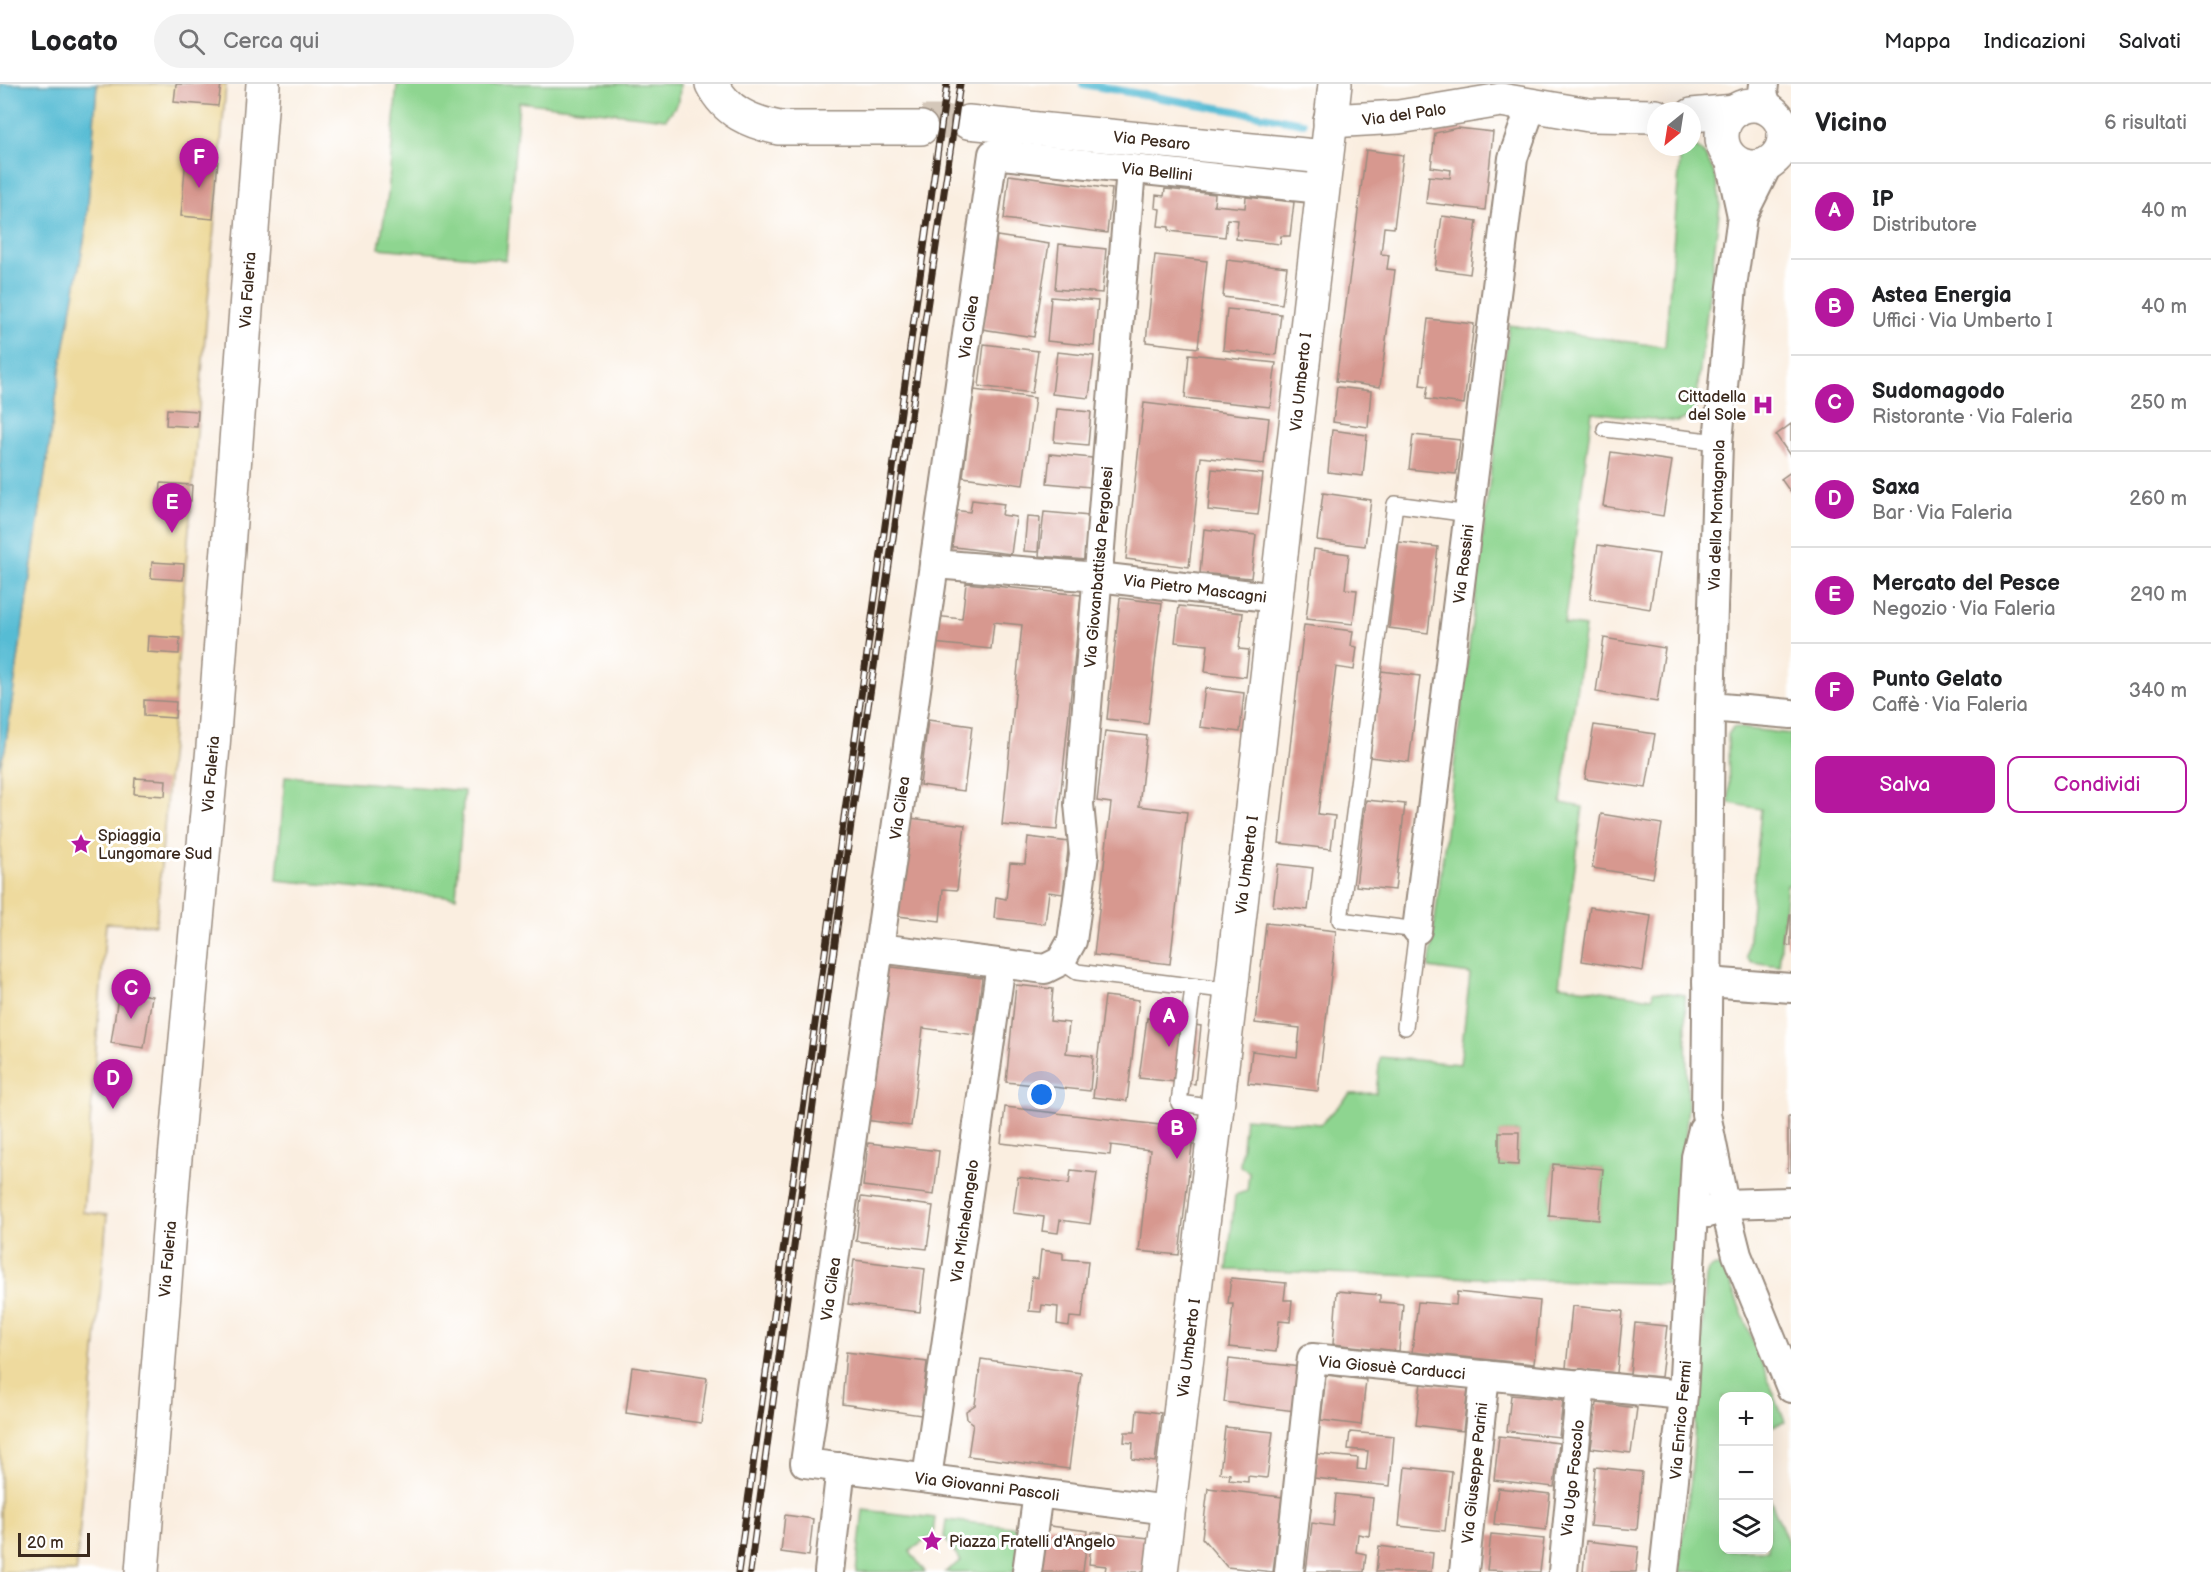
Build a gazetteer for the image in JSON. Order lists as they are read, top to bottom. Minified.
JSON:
{"streets":{"street":["Via del Palo","Via Pesaro","Via Bellini","Via Faleria","Via Cilea","Via Umberto I","Via della Montagnola","Via Rossini","Via Giovanbattista Pergolesi","Via Pietro Mascagni","Via Michelangelo","Via Giosuè Carducci","Via Enrico Fermi","Via Giuseppe Parini","Via Ugo Foscolo","Via Giovanni Pascoli"]},"crossings":[["Via del Palo","Via Umberto I"],["Via del Palo","Via Rossini"],["Via Pesaro","Via Bellini"],["Via Pesaro","Via Umberto I"],["Via Bellini","Via Cilea"],["Via Bellini","Via Umberto I"],["Via Bellini","Via Giovanbattista Pergolesi"],["Via Cilea","Via Pietro Mascagni"],["Via Cilea","Via Giovanni Pascoli"],["Via Umberto I","Via Pietro Mascagni"],["Via Umberto I","Via Giovanni Pascoli"],["Via della Montagnola","Via Enrico Fermi"],["Via Giovanbattista Pergolesi","Via Pietro Mascagni"],["Via Michelangelo","Via Giovanni Pascoli"],["Via Giosuè Carducci","Via Enrico Fermi"],["Via Giosuè Carducci","Via Giuseppe Parini"],["Via Giosuè Carducci","Via Ugo Foscolo"]],"places":{"hospital":["Cittadella del Sole"],"place":["Spiaggia Lungomare Sud","Piazza Fratelli d'Angelo"]},"scale_bar":"20 m","north":"bottom left","page":{"header":"Locato","search":"Cerca qui","nav":["Mappa","Indicazioni","Salvati"],"heading":["Vicino","6 risultati"],"pins":["F","E","C","A","D","B"],"list":[{"mark":"A","name":"IP","note":"Distributore","value":"40 m"},{"mark":"B","name":"Astea Energia","note":"Uffici · Via Umberto I","value":"40 m"},{"mark":"C","name":"Sudomagodo","note":"Ristorante · Via Faleria","value":"250 m"},{"mark":"D","name":"Saxa","note":"Bar · Via Faleria","value":"260 m"},{"mark":"E","name":"Mercato del Pesce","note":"Negozio · Via Faleria","value":"290 m"},{"mark":"F","name":"Punto Gelato","note":"Caffè · Via Faleria","value":"340 m"}],"buttons":["Salva","Condividi"],"map_buttons":["+","−"],"scale":"20 m"}}
